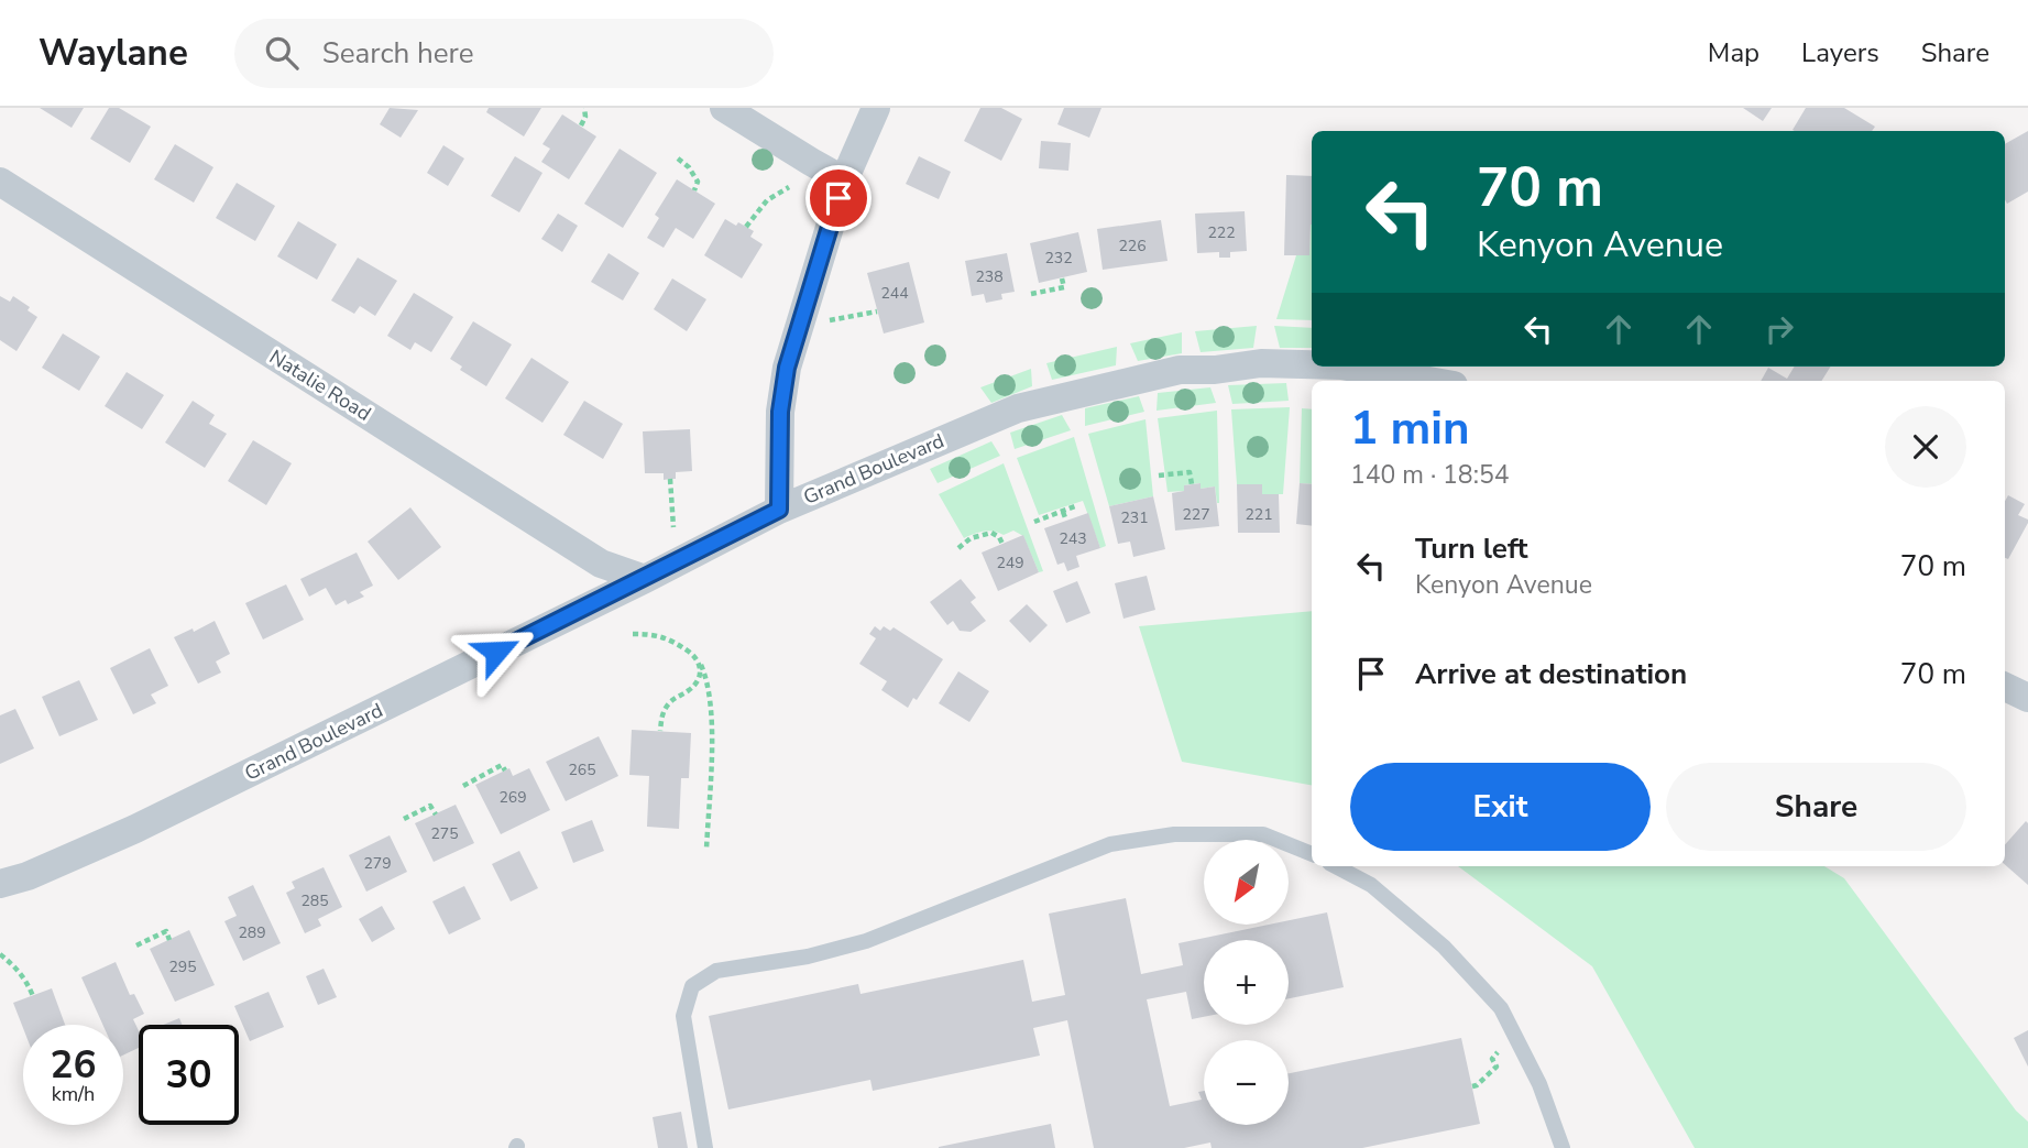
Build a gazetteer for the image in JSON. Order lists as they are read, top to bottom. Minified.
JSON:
{"streets":{"street":["Natalie Road","Grand Boulevard"]},"crossings":[["Natalie Road","Grand Boulevard"]],"house_numbers":["222","226","232","238","244","227","221","231","243","249","265","269","275","279","285","289","295"],"north":"bottom left","page":{"header":"Waylane","search":"Search here","nav":["Map","Layers","Share"],"turn":["70 m","Kenyon Avenue"],"heading":["1 min","140 m · 18:54"],"list":[{"name":"Turn left","note":"Kenyon Avenue","value":"70 m"},{"name":"Arrive at destination","value":"70 m"}],"buttons":["Exit","Share"],"map_buttons":["+","−"],"speed":"26 km/h","limit":"30"}}
